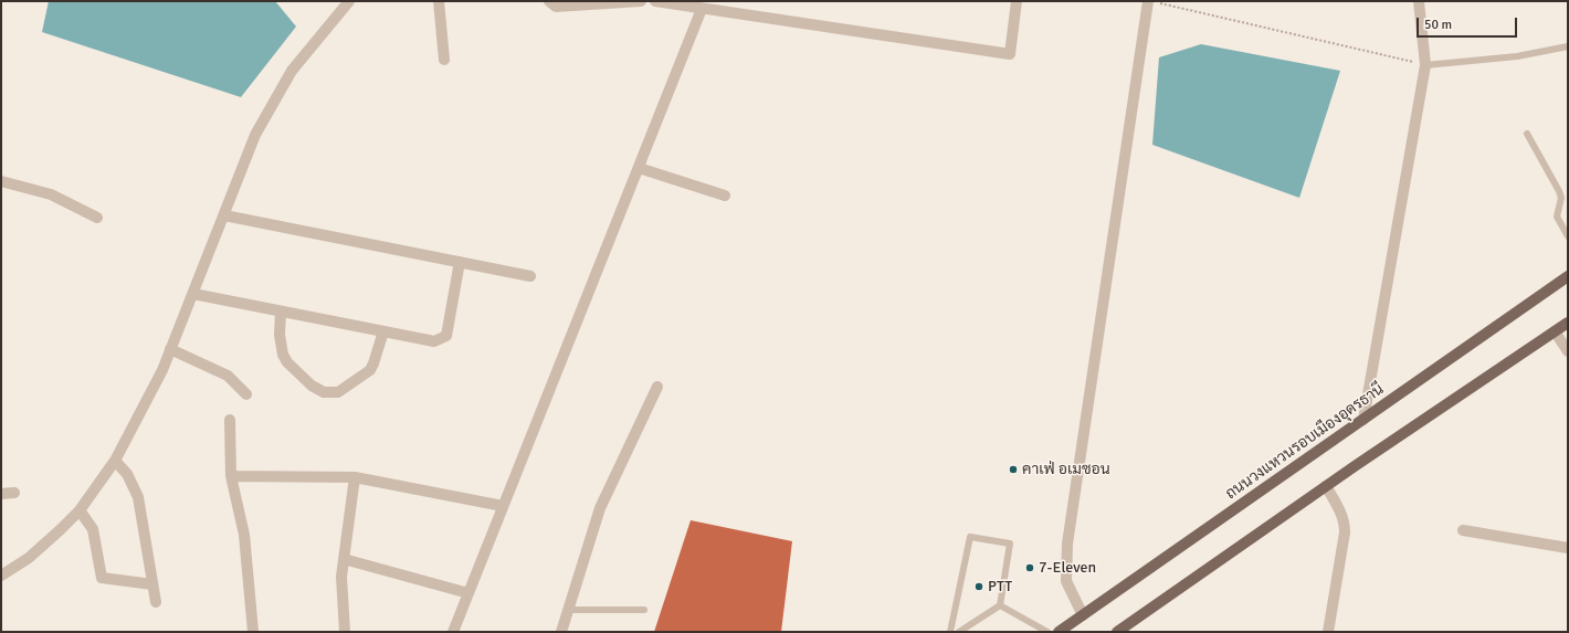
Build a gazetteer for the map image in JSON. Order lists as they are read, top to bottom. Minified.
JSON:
{"streets":{"main road":["ถนนวงแหวนรอบเมืองอุดรธานี"]},"places":["คาเฟ่ อเมซอน","7-Eleven","PTT"],"scale_bar":"50 m"}
